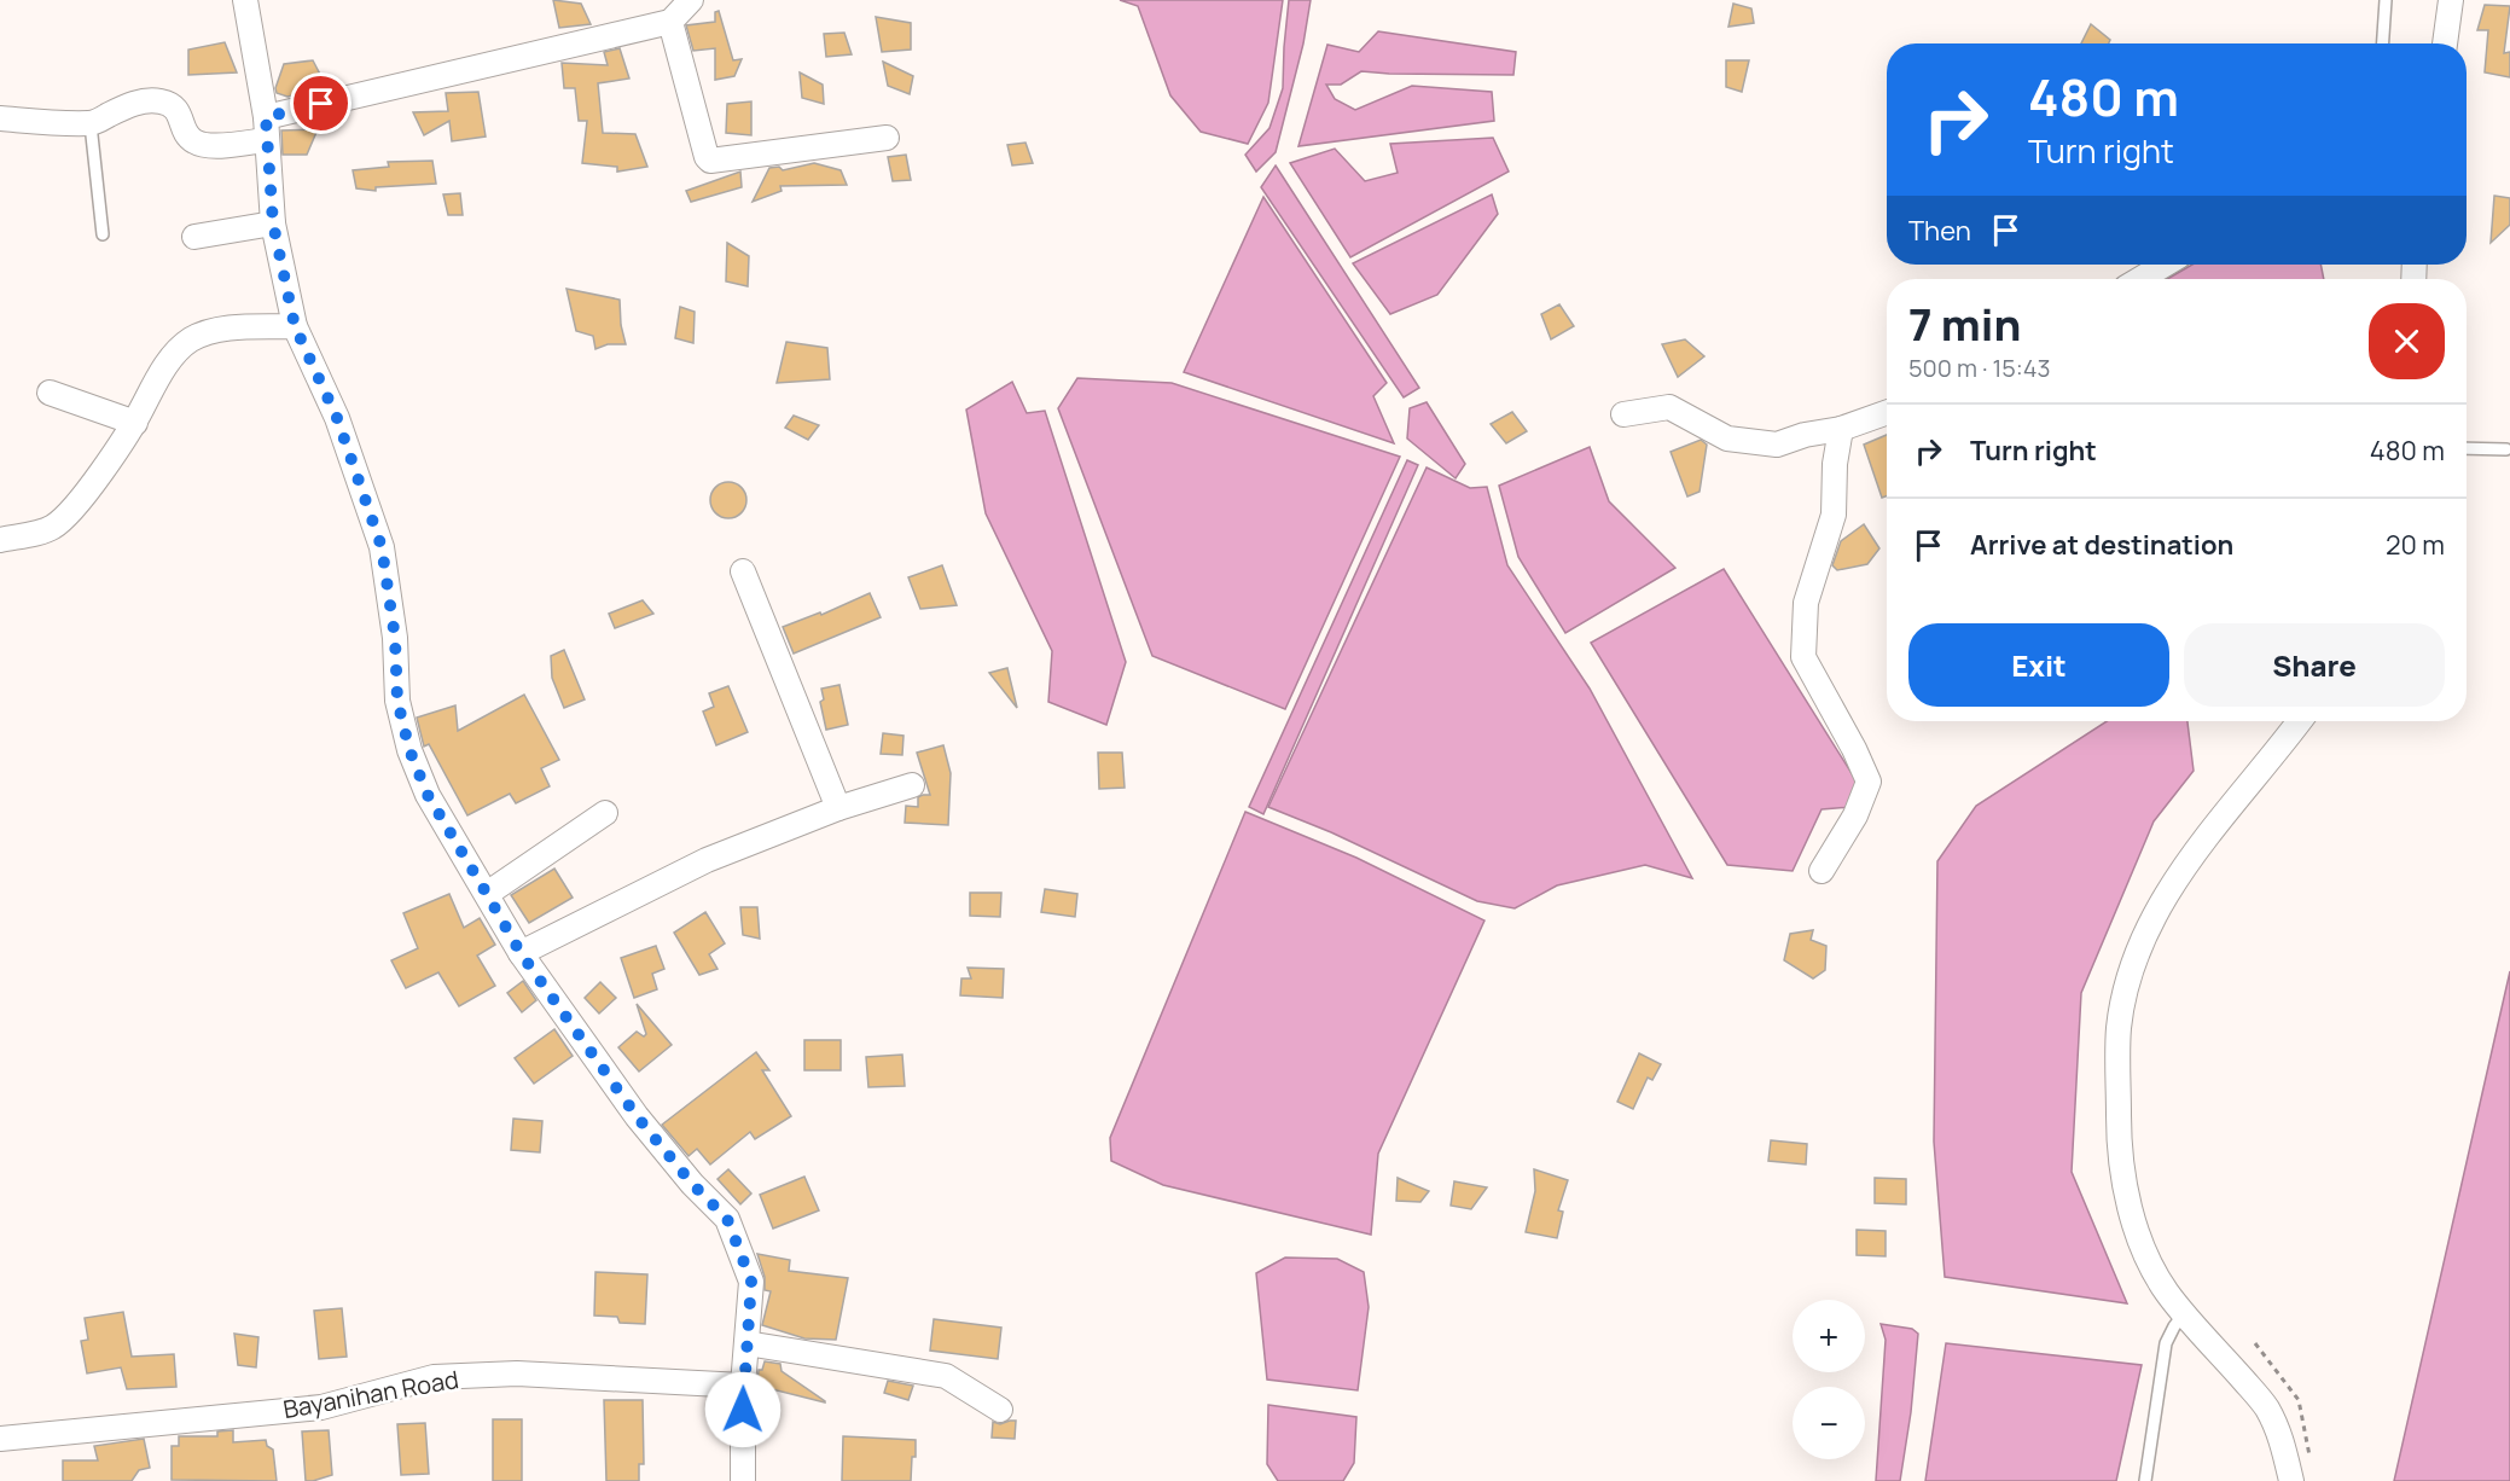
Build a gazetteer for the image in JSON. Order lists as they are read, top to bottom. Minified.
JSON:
{"streets":{"street":["Bayanihan Road"]},"page":{"turn":["480 m","Turn right"],"then":"Then","heading":["7 min","500 m · 15:43"],"list":[{"name":"Turn right","value":"480 m"},{"name":"Arrive at destination","value":"20 m"}],"buttons":["Exit","Share"],"map_buttons":["+","−"]}}
